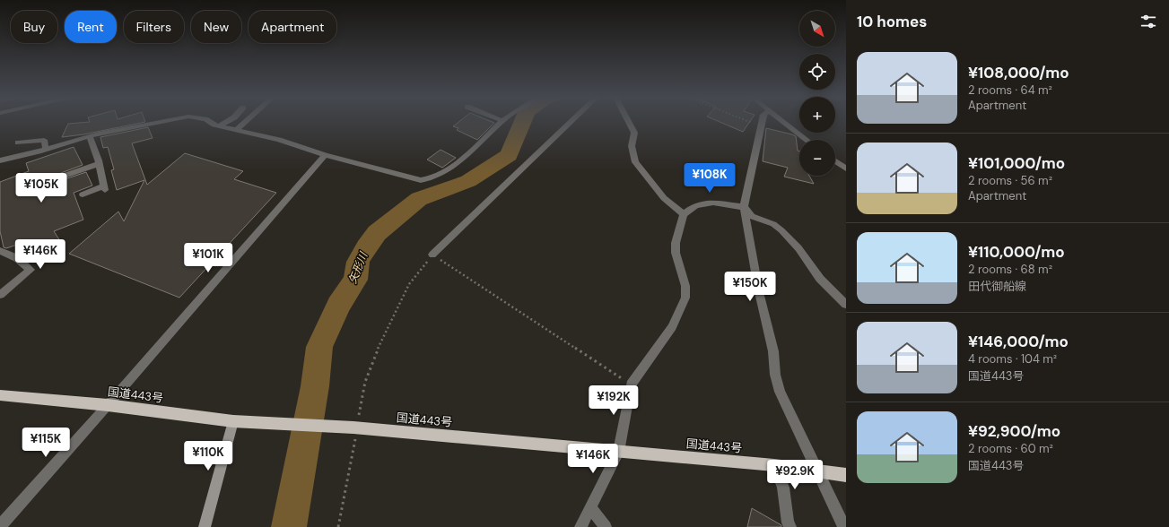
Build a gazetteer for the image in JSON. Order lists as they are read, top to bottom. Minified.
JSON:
{"streets":{"highway":["国道443号"]},"water":["矢形川"],"north":"bottom right","page":{"heading":"10 homes","map_buttons":["+","−"],"chip":["Buy","Rent","Filters","New","Apartment"],"list":[{"name":"¥108,000/mo","note":"2 rooms · 64 m² · Apartment"},{"name":"¥101,000/mo","note":"2 rooms · 56 m² · Apartment"},{"name":"¥110,000/mo","note":"2 rooms · 68 m² · 田代御船線"},{"name":"¥146,000/mo","note":"4 rooms · 104 m² · 国道443号"},{"name":"¥92,900/mo","note":"2 rooms · 60 m² · 国道443号"}],"price":["¥108K","¥105K","¥146K","¥101K","¥150K","¥192K","¥115K","¥110K","¥146K","¥92.9K"]}}
